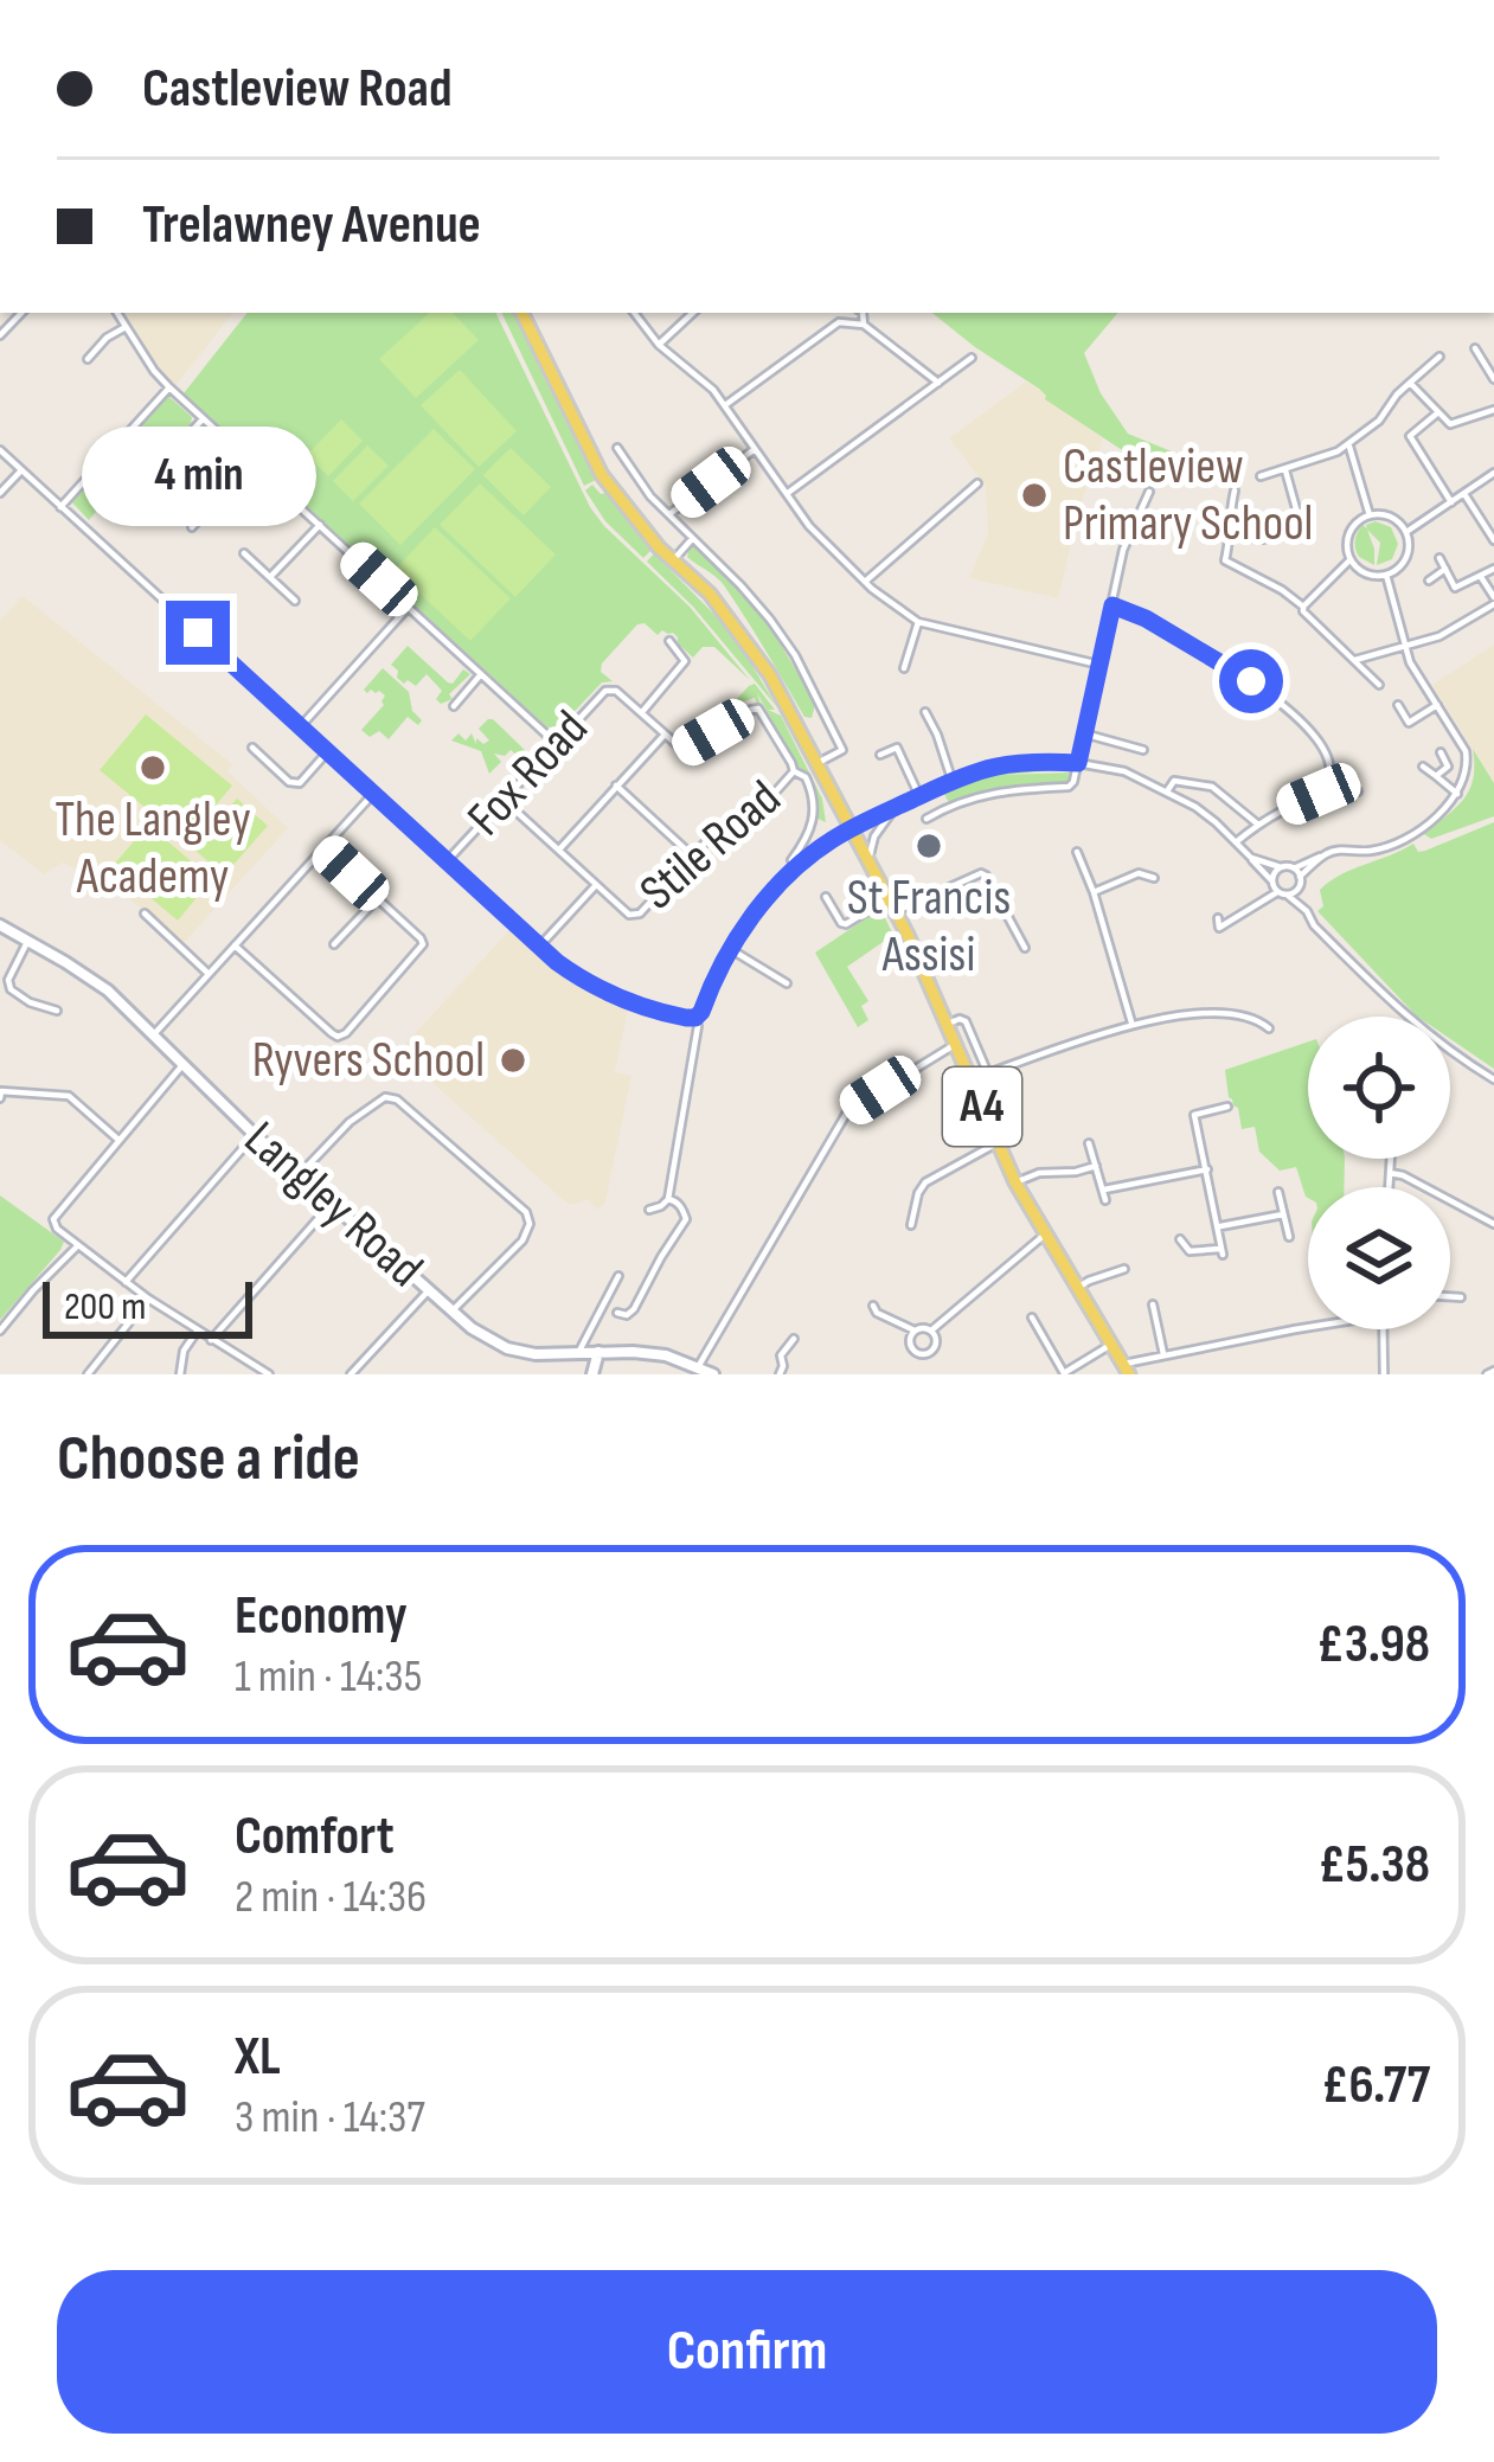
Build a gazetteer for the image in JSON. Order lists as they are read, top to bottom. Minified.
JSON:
{"streets":{"main road":["A4"],"street":["Fox Road","Stile Road","Langley Road"]},"crossings":[["Fox Road","Stile Road"]],"places":["Castleview Primary School","The Langley Academy","St Francis Assisi","Ryvers School"],"scale_bar":"200 m","page":{"banner":["Castleview Road","Trelawney Avenue"],"bubble":"4 min","scale":"200 m","heading":"Choose a ride","list":[{"name":"Economy","note":"1 min · 14:35","value":"£3.98"},{"name":"Comfort","note":"2 min · 14:36","value":"£5.38"},{"name":"XL","note":"3 min · 14:37","value":"£6.77"}],"buttons":"Confirm"}}
